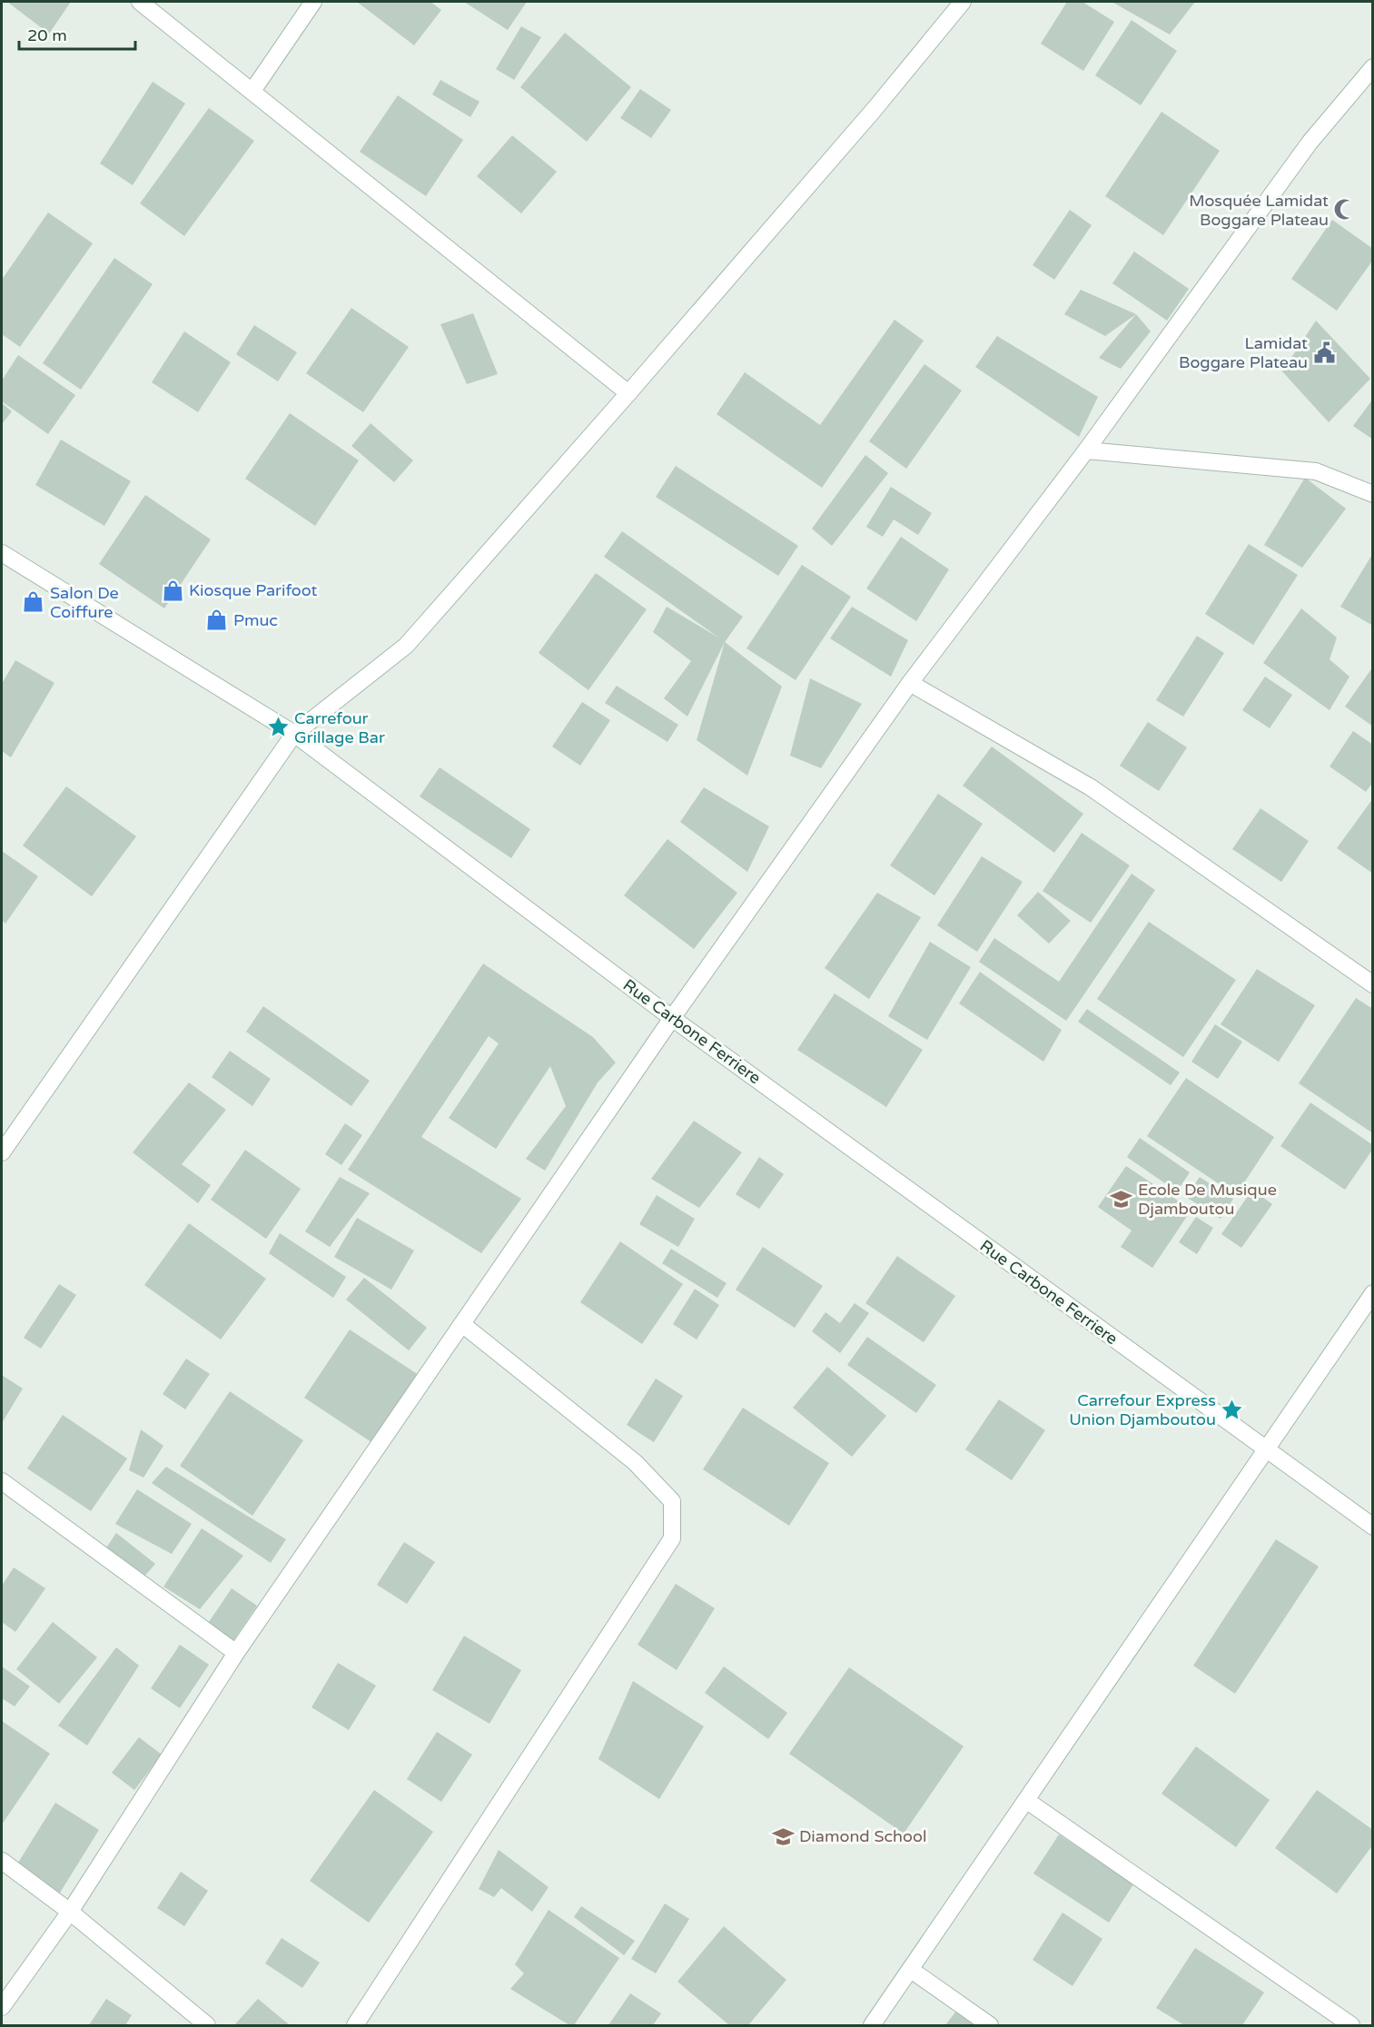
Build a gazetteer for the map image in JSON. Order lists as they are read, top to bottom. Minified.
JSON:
{"streets":{"street":["Rue Carbone Ferriere"]},"places":{"mosque":["Mosquée Lamidat Boggare Plateau"],"public building":["Lamidat Boggare Plateau"],"shop":["Kiosque Parifoot","Salon De Coiffure","Pmuc"],"place":["Carrefour Grillage Bar","Carrefour Express Union Djamboutou"],"school or university":["Ecole De Musique Djamboutou","Diamond School"]},"scale_bar":"20 m"}
